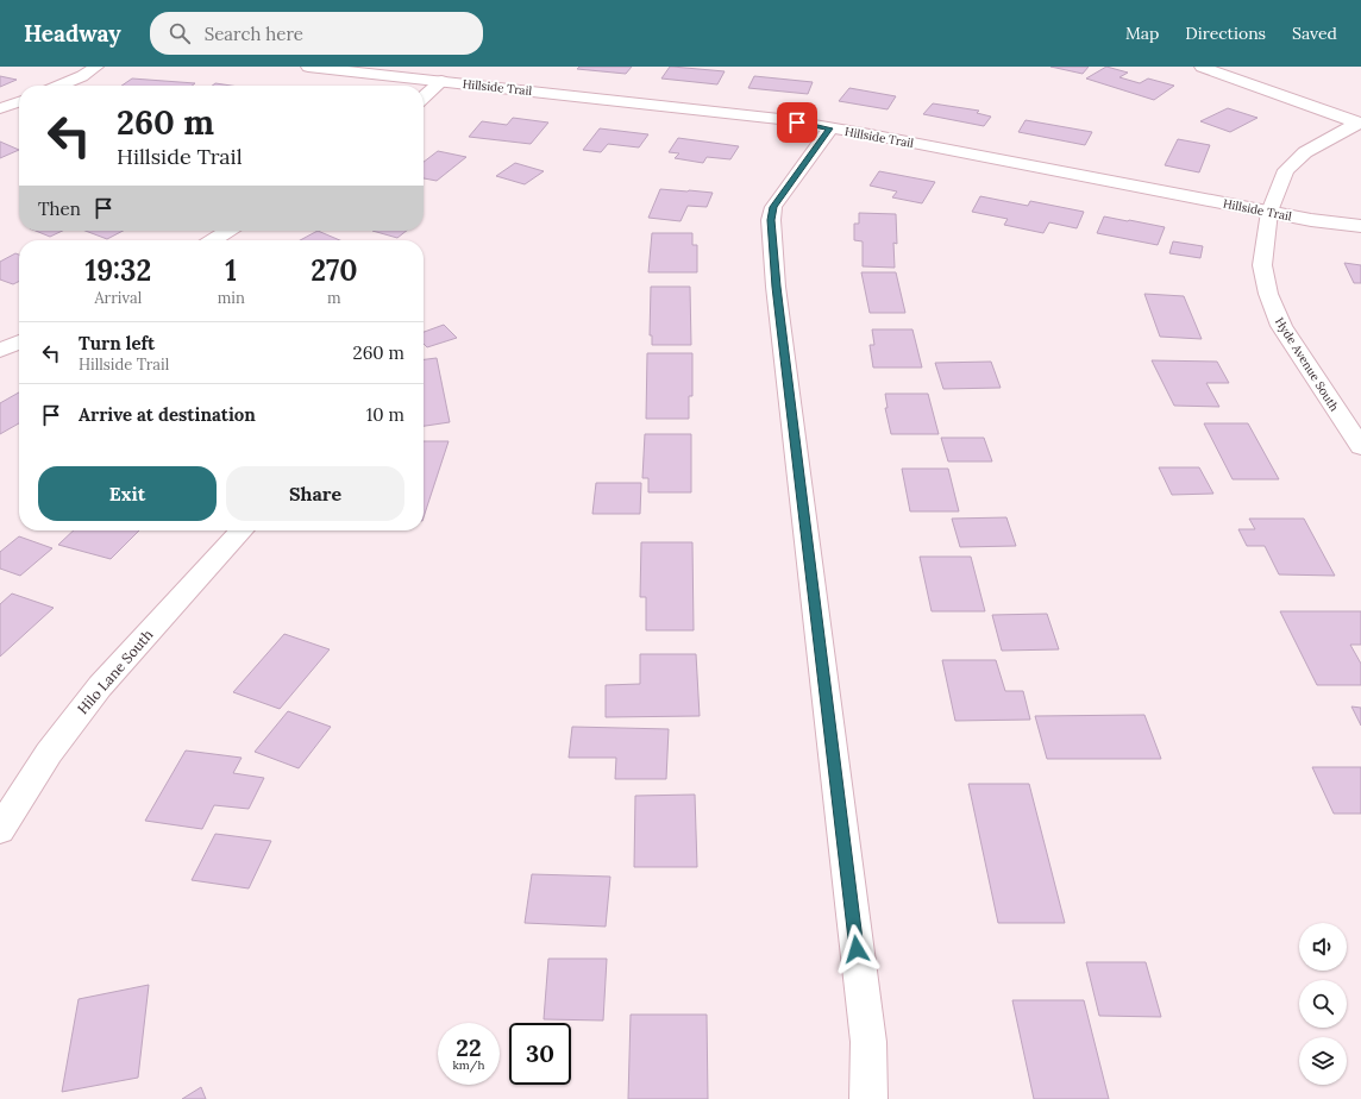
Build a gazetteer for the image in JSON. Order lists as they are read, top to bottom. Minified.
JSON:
{"streets":{"street":["Hillside Trail","Hyde Avenue South","Hilo Lane South"]},"crossings":[["Hillside Trail","Hyde Avenue South"]],"page":{"header":"Headway","search":"Search here","nav":["Map","Directions","Saved"],"turn":["260 m","Hillside Trail"],"then":"Then","eta":["19:32","Arrival","1","min","270","m"],"list":[{"name":"Turn left","note":"Hillside Trail","value":"260 m"},{"name":"Arrive at destination","value":"10 m"}],"buttons":["Exit","Share"],"speed":"22 km/h","limit":"30"}}
